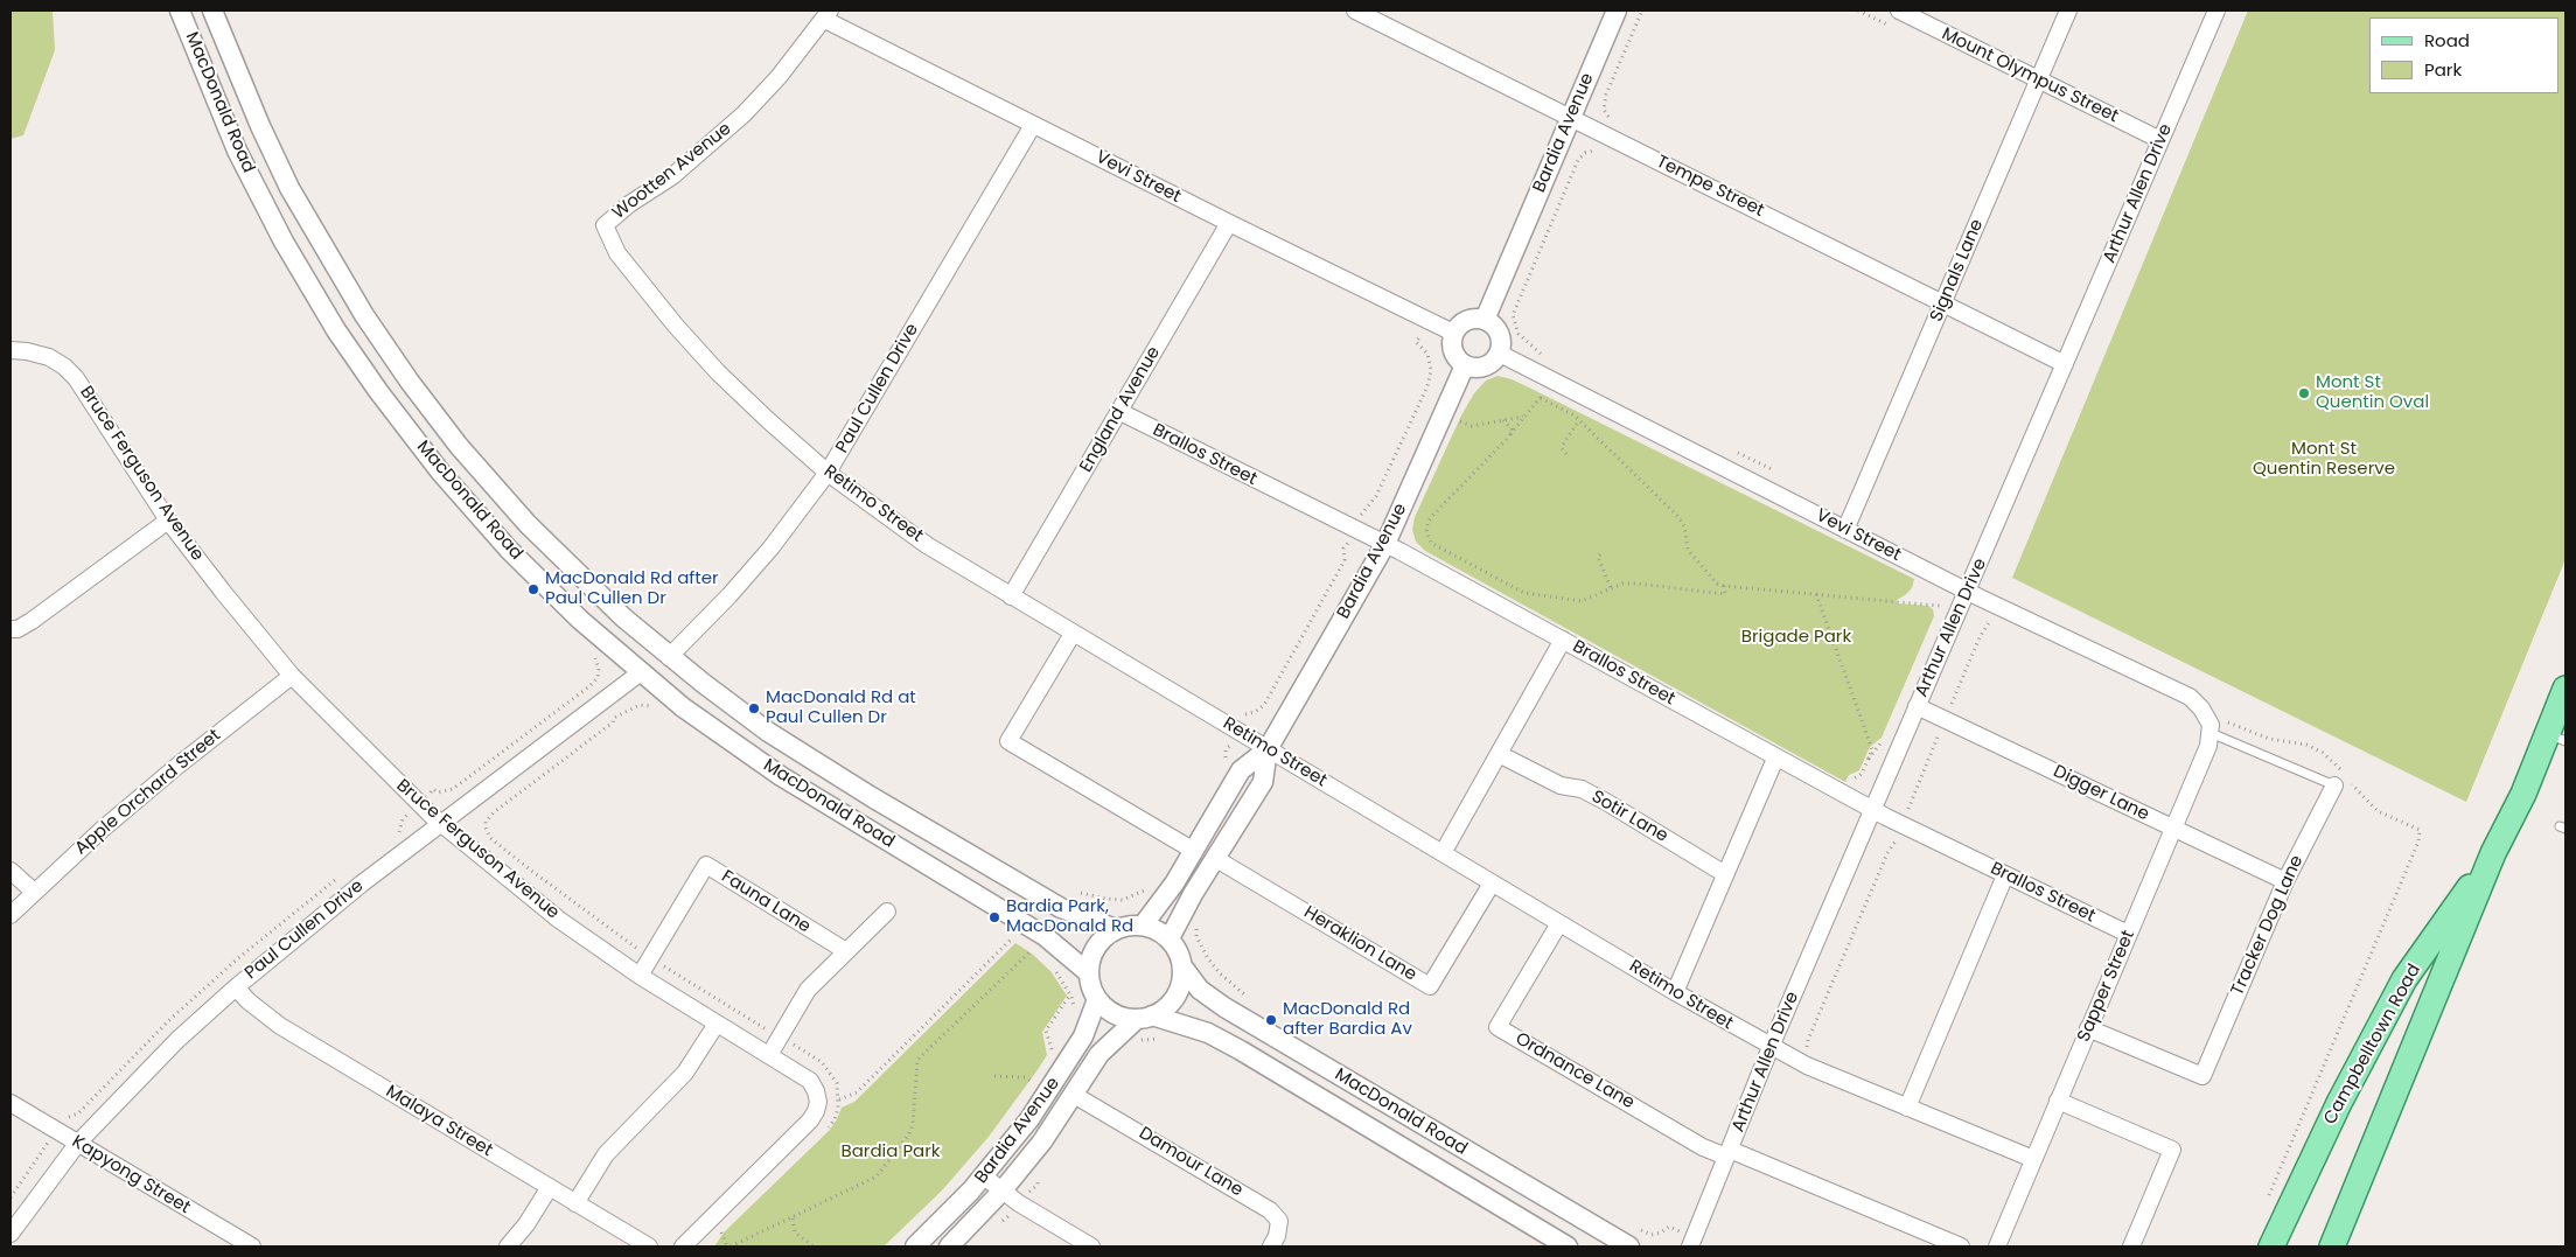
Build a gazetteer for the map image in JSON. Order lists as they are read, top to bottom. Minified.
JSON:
{"streets":{"main road":["Campbelltown Road"],"street":["Mount Olympus Street","MacDonald Road","Bardia Avenue","Wootten Avenue","Vevi Street","Tempe Street","Arthur Allen Drive","Signals Lane","Paul Cullen Drive","England Avenue","Brallos Street","Bruce Ferguson Avenue","Retimo Street","Apple Orchard Street","Digger Lane","Sotir Lane","Fauna Lane","Tracker Dog Lane","Heraklion Lane","Sapper Street","Ordnance Lane","Malaya Street","Damour Lane","Kapyong Street"]},"crossings":[["Mount Olympus Street","Arthur Allen Drive"],["Mount Olympus Street","Signals Lane"],["MacDonald Road","Bardia Avenue"],["MacDonald Road","Paul Cullen Drive"],["Bardia Avenue","Vevi Street"],["Bardia Avenue","Tempe Street"],["Bardia Avenue","Brallos Street"],["Bardia Avenue","Retimo Street"],["Bardia Avenue","Heraklion Lane"],["Bardia Avenue","Damour Lane"],["Wootten Avenue","Vevi Street"],["Wootten Avenue","Retimo Street"],["Vevi Street","Arthur Allen Drive"],["Vevi Street","Signals Lane"],["Vevi Street","Paul Cullen Drive"],["Vevi Street","England Avenue"],["Vevi Street","Tracker Dog Lane"],["Vevi Street","Sapper Street"],["Tempe Street","Arthur Allen Drive"],["Tempe Street","Signals Lane"],["Arthur Allen Drive","Brallos Street"],["Arthur Allen Drive","Retimo Street"],["Arthur Allen Drive","Digger Lane"],["Arthur Allen Drive","Ordnance Lane"],["Paul Cullen Drive","Bruce Ferguson Avenue"],["Paul Cullen Drive","Retimo Street"],["Paul Cullen Drive","Malaya Street"],["Paul Cullen Drive","Kapyong Street"],["England Avenue","Brallos Street"],["England Avenue","Retimo Street"],["Brallos Street","Sapper Street"],["Bruce Ferguson Avenue","Apple Orchard Street"],["Bruce Ferguson Avenue","Fauna Lane"],["Retimo Street","Heraklion Lane"],["Retimo Street","Sapper Street"],["Retimo Street","Ordnance Lane"],["Digger Lane","Tracker Dog Lane"],["Digger Lane","Sapper Street"],["Tracker Dog Lane","Sapper Street"]],"parks":["Mont St Quentin Reserve","Brigade Park","Bardia Park"],"places":["Mont St Quentin Oval","MacDonald Rd after Paul Cullen Dr","MacDonald Rd at Paul Cullen Dr","Bardia Park, MacDonald Rd","MacDonald Rd after Bardia Av"],"legend":["Road","Park"]}
